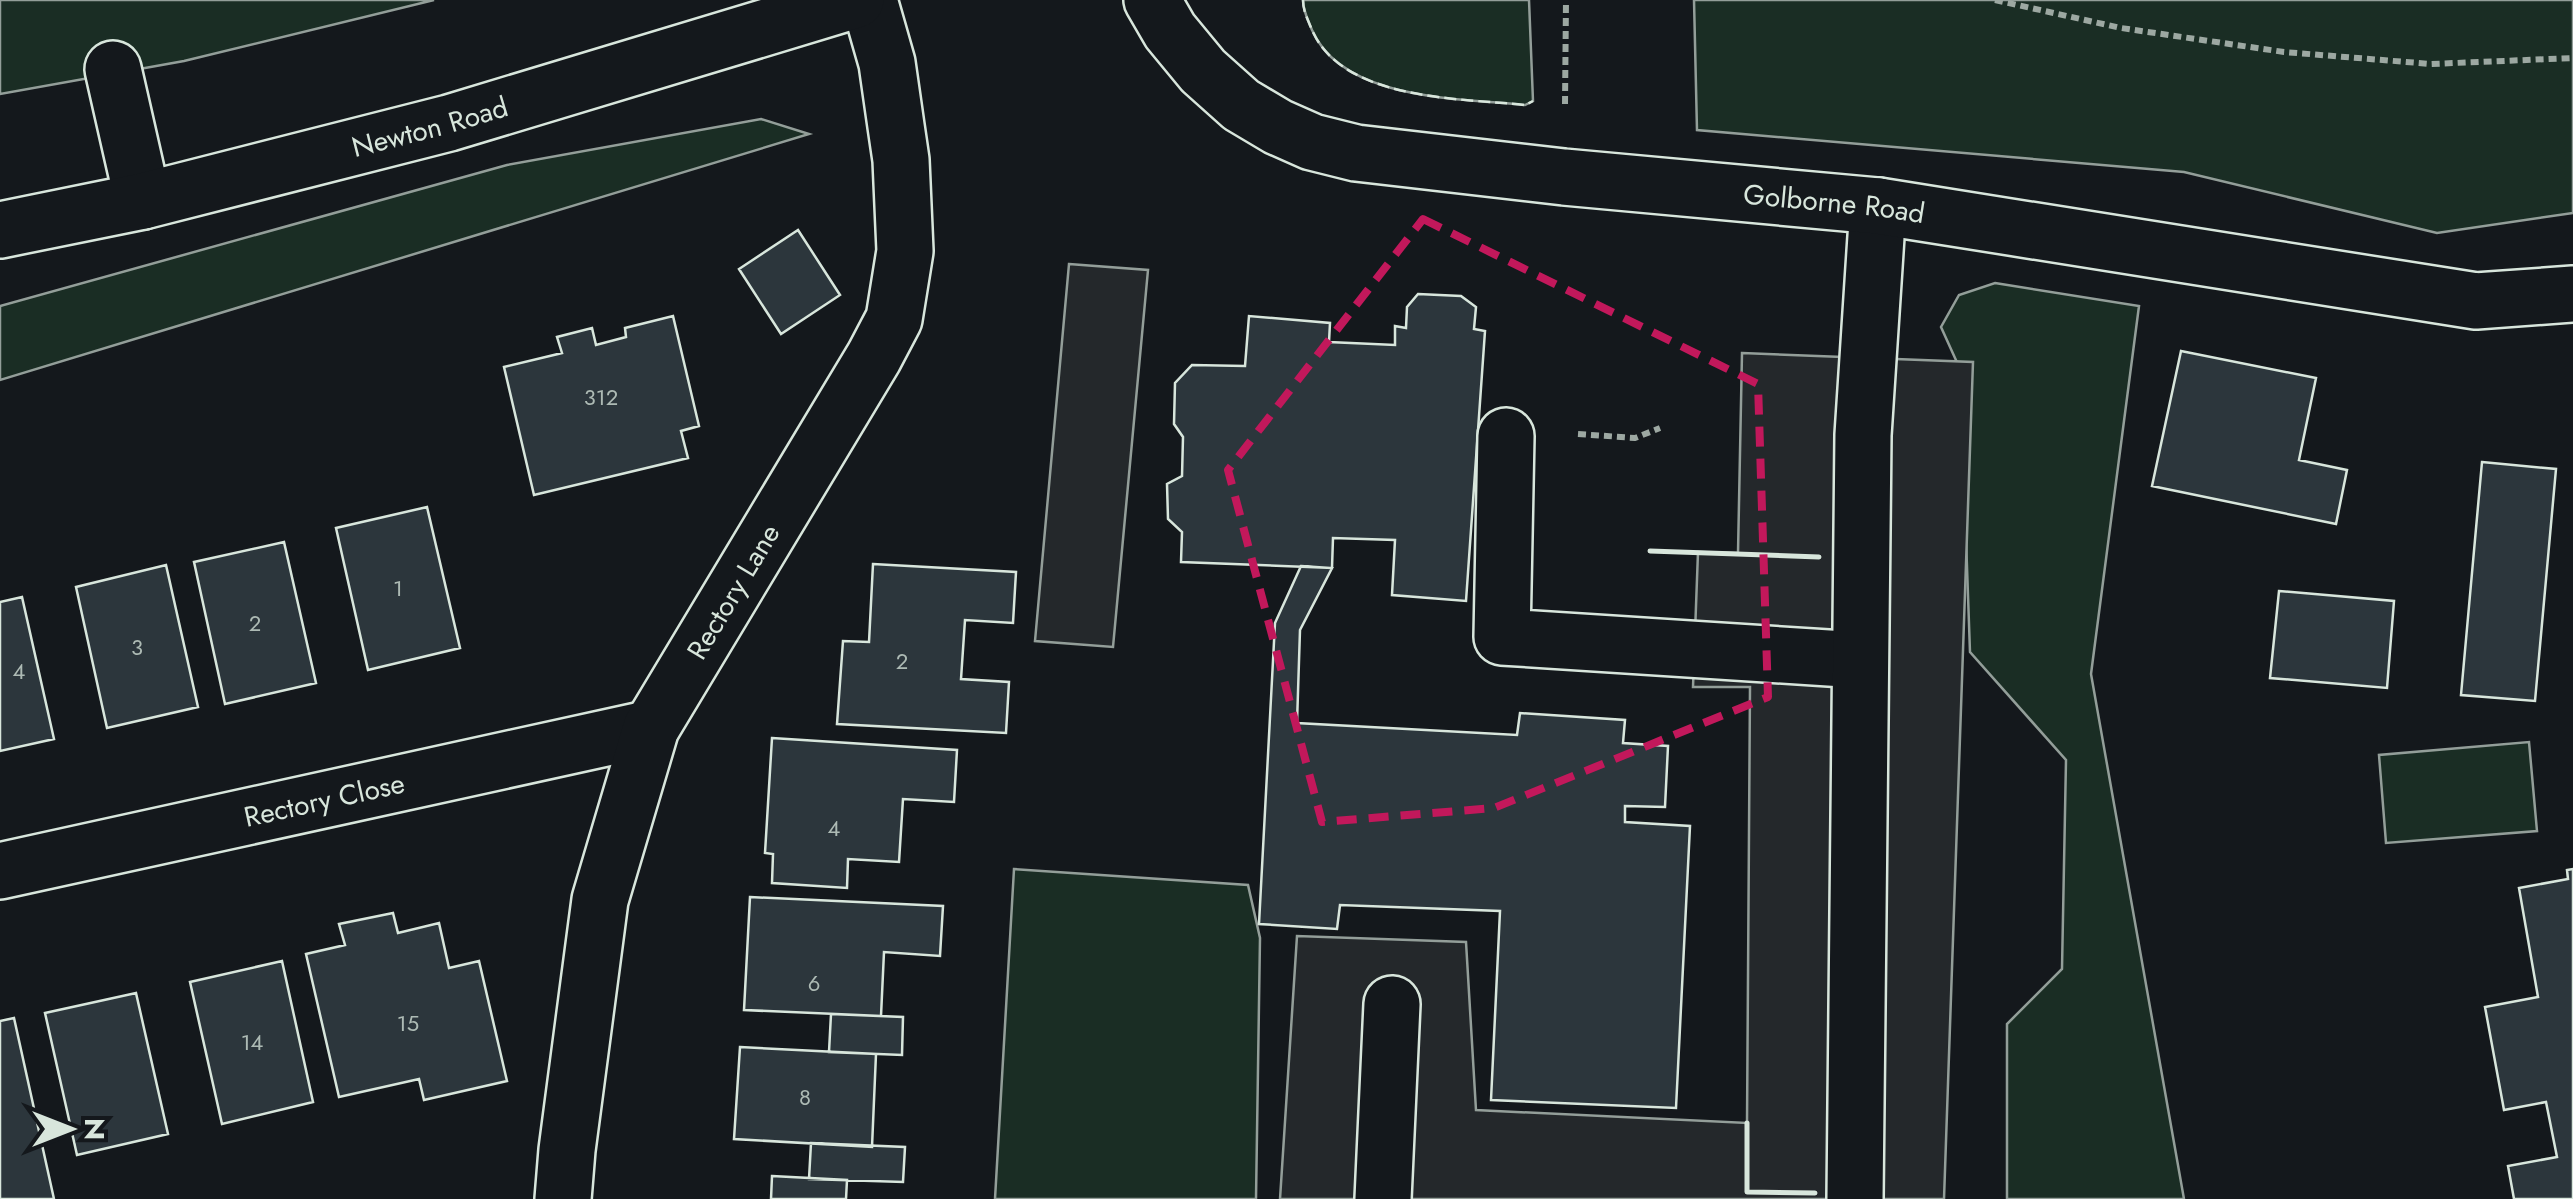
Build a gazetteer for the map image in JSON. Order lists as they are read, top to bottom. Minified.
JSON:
{"streets":{"main road":["Newton Road","Golborne Road","Rectory Lane","Rectory Close"]},"crossings":[["Rectory Lane","Rectory Close"]],"house_numbers":["312","1","2","3","2","4","4","6","15","14","8"],"north":"right"}
